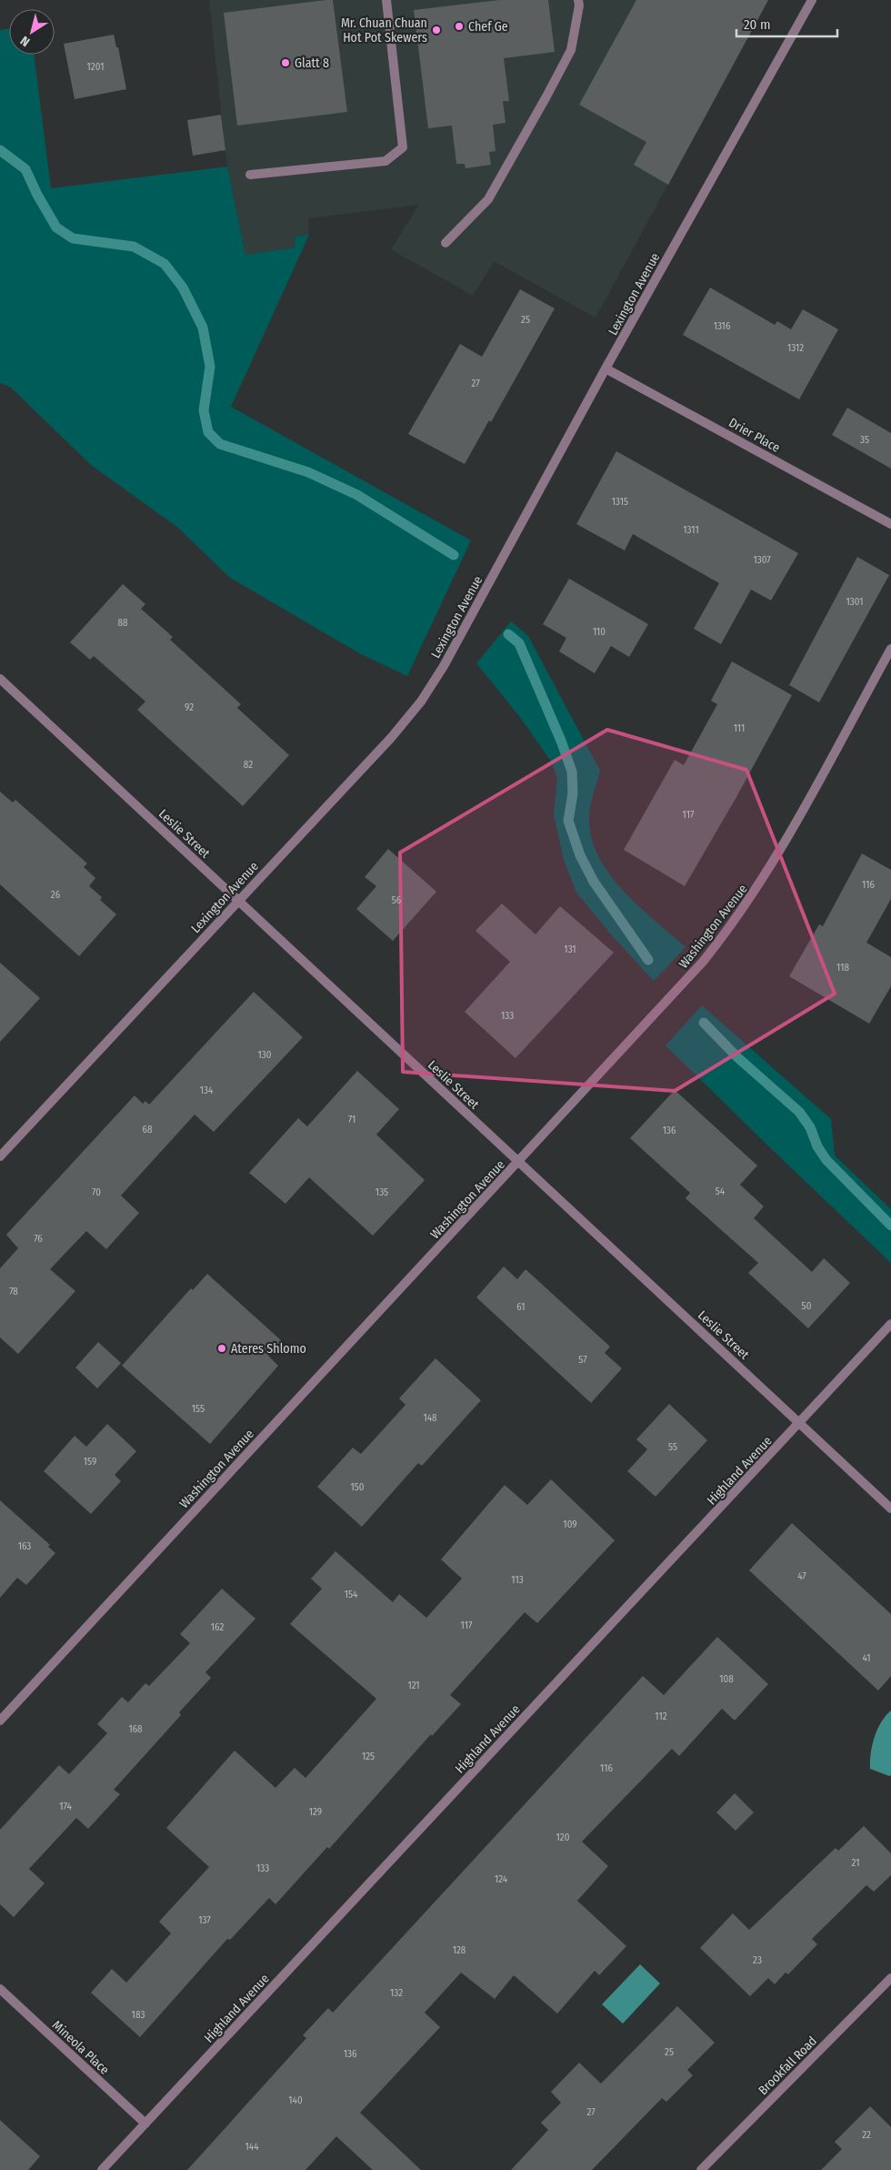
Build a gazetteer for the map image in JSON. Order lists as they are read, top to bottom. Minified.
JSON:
{"streets":{"street":["Lexington Avenue","Drier Place","Leslie Street","Washington Avenue","Highland Avenue","Mineola Place","Brookfall Road"]},"crossings":[["Lexington Avenue","Drier Place"],["Lexington Avenue","Leslie Street"],["Leslie Street","Washington Avenue"],["Leslie Street","Highland Avenue"],["Highland Avenue","Mineola Place"]],"places":["Chef Ge","Mr. Chuan Chuan Hot Pot Skewers","Glatt 8","Ateres Shlomo"],"house_numbers":["1201","25","1316","1312","27","35","1315","1311","1307","1301","88","110","92","111","82","117","116","26","56","131","118","133","130","134","71","68","136","54","70","135","76","78","50","61","57","155","148","55","159","150","109","163","47","113","154","117","162","41","108","121","112","168","125","116","174","129","120","21","133","124","137","128","23","132","183","25","136","140","27","22","144"],"scale_bar":"20 m","north":"bottom left"}
